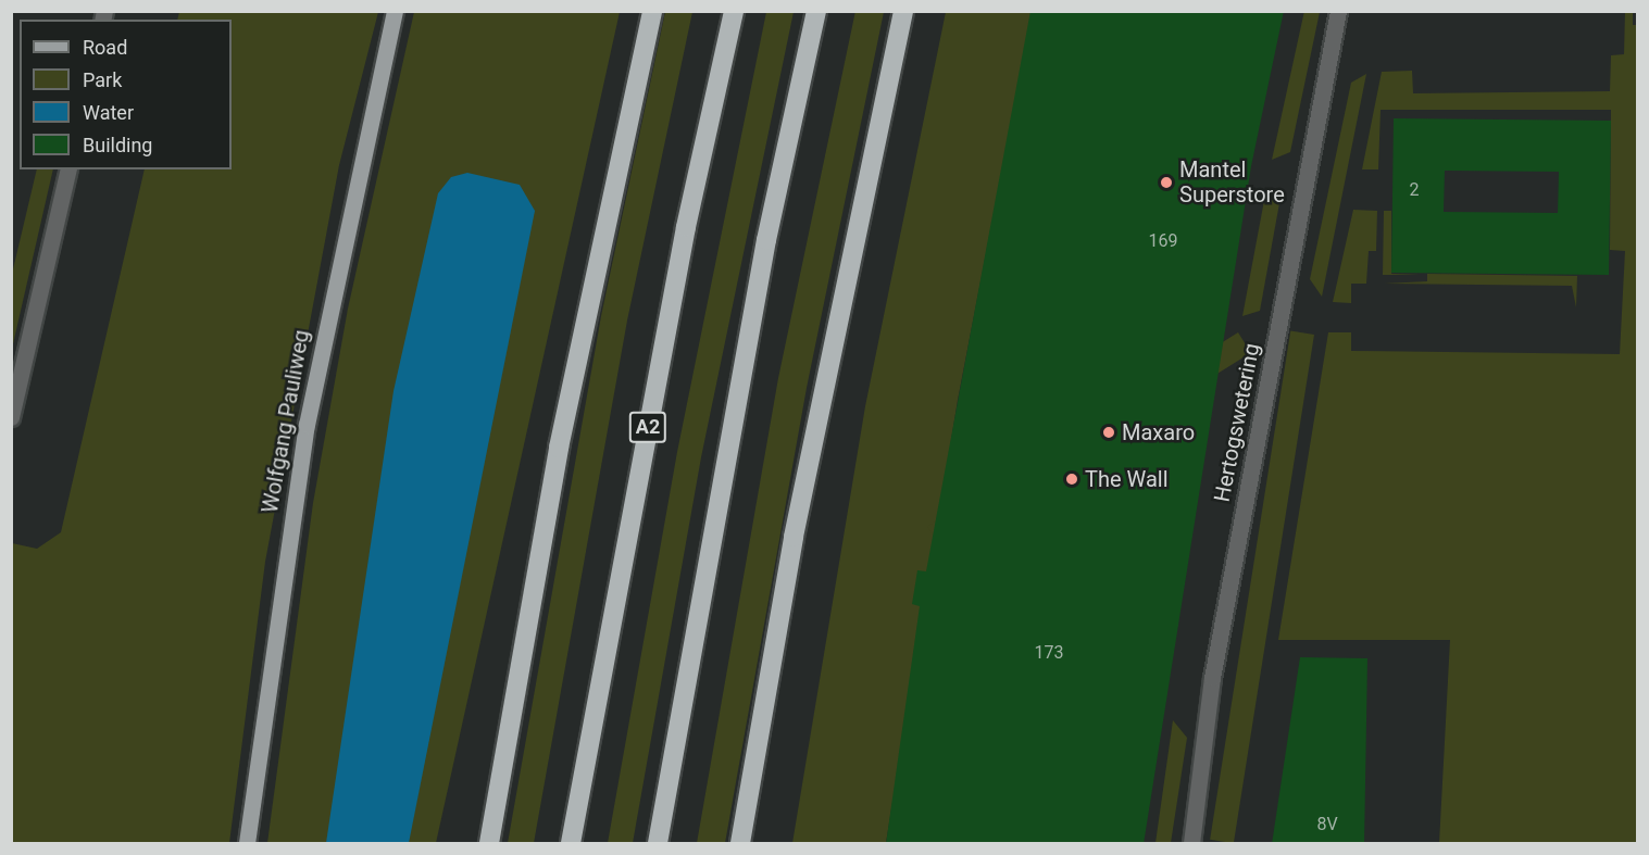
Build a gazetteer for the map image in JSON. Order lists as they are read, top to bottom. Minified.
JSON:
{"streets":{"highway":["A2"],"main road":["Wolfgang Pauliweg"],"street":["Hertogswetering"]},"places":["Mantel Superstore","Maxaro","The Wall"],"house_numbers":["2","169","173","8V"],"legend":["Road","Park","Water","Building"]}
